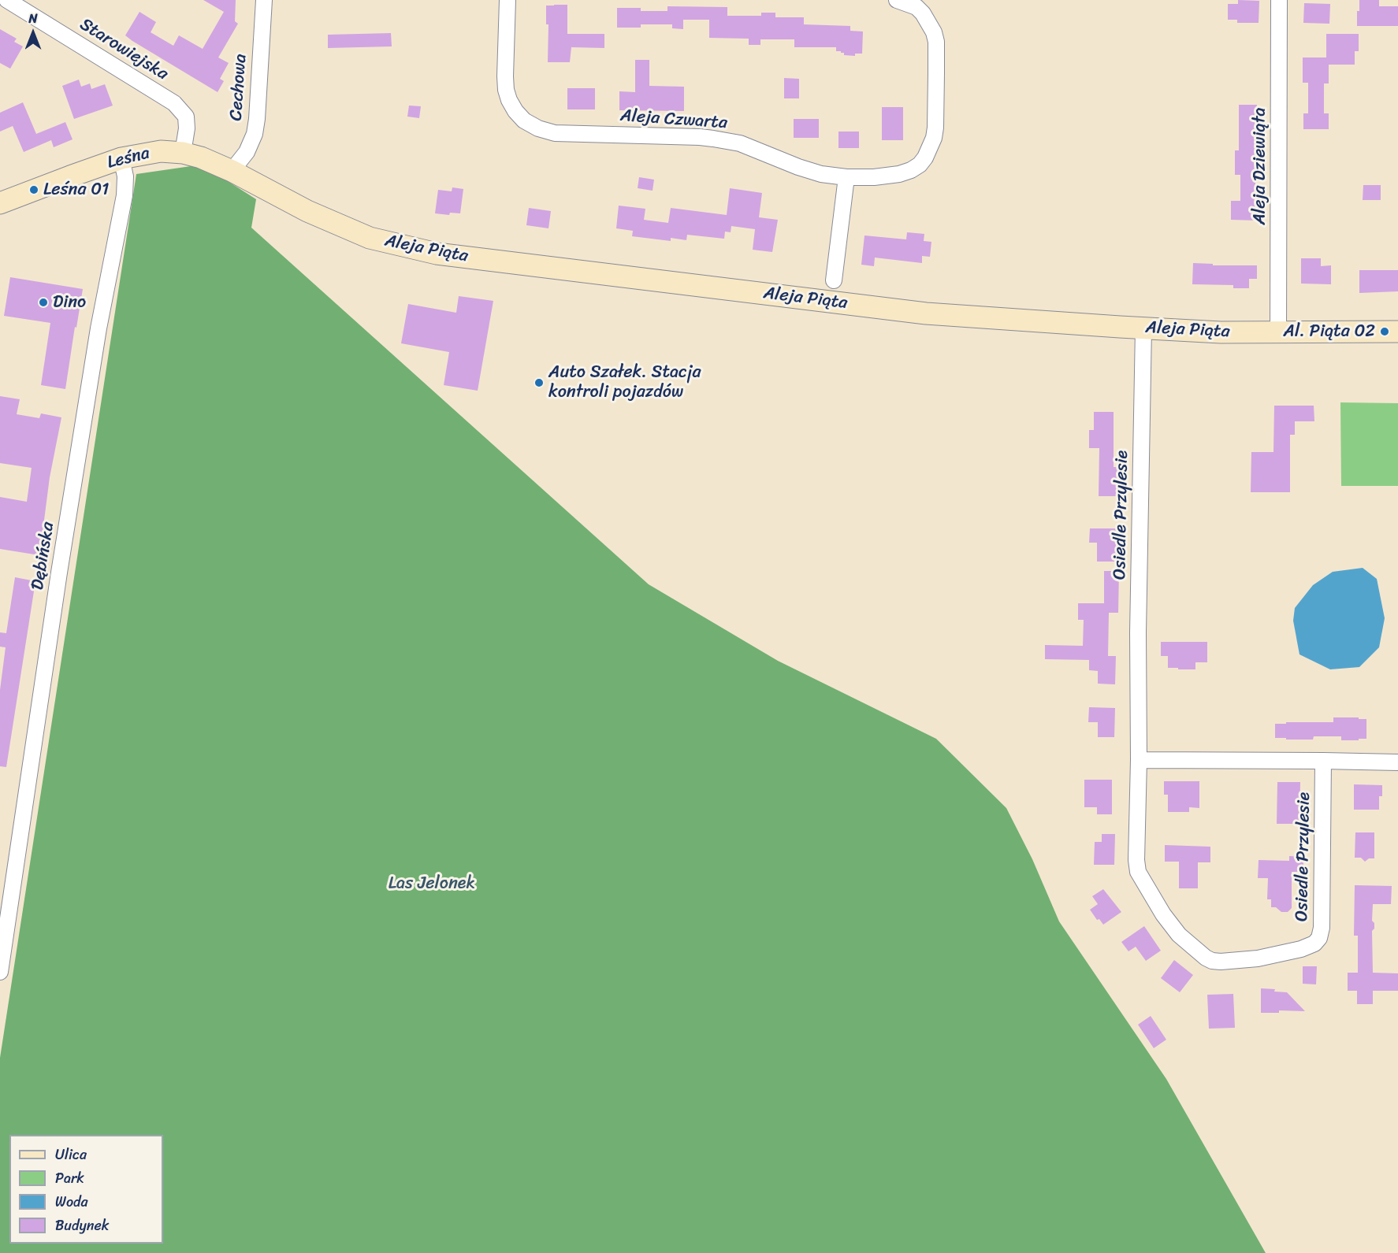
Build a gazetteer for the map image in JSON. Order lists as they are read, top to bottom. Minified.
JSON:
{"streets":{"street":["Starowiejska","Cechowa","Aleja Czwarta","Leśna","Aleja Dziewiąta","Aleja Piąta","Osiedle Przylesie","Dębińska"]},"crossings":[["Starowiejska","Leśna"],["Cechowa","Leśna"],["Cechowa","Aleja Piąta"],["Leśna","Aleja Piąta"],["Leśna","Dębińska"],["Aleja Dziewiąta","Aleja Piąta"],["Aleja Piąta","Osiedle Przylesie"]],"parks":["Las Jelonek"],"places":["Leśna 01","Dino","Al. Piąta 02","Auto Szałek. Stacja kontroli pojazdów"],"legend":["Ulica","Park","Woda","Budynek"],"north":"top"}
